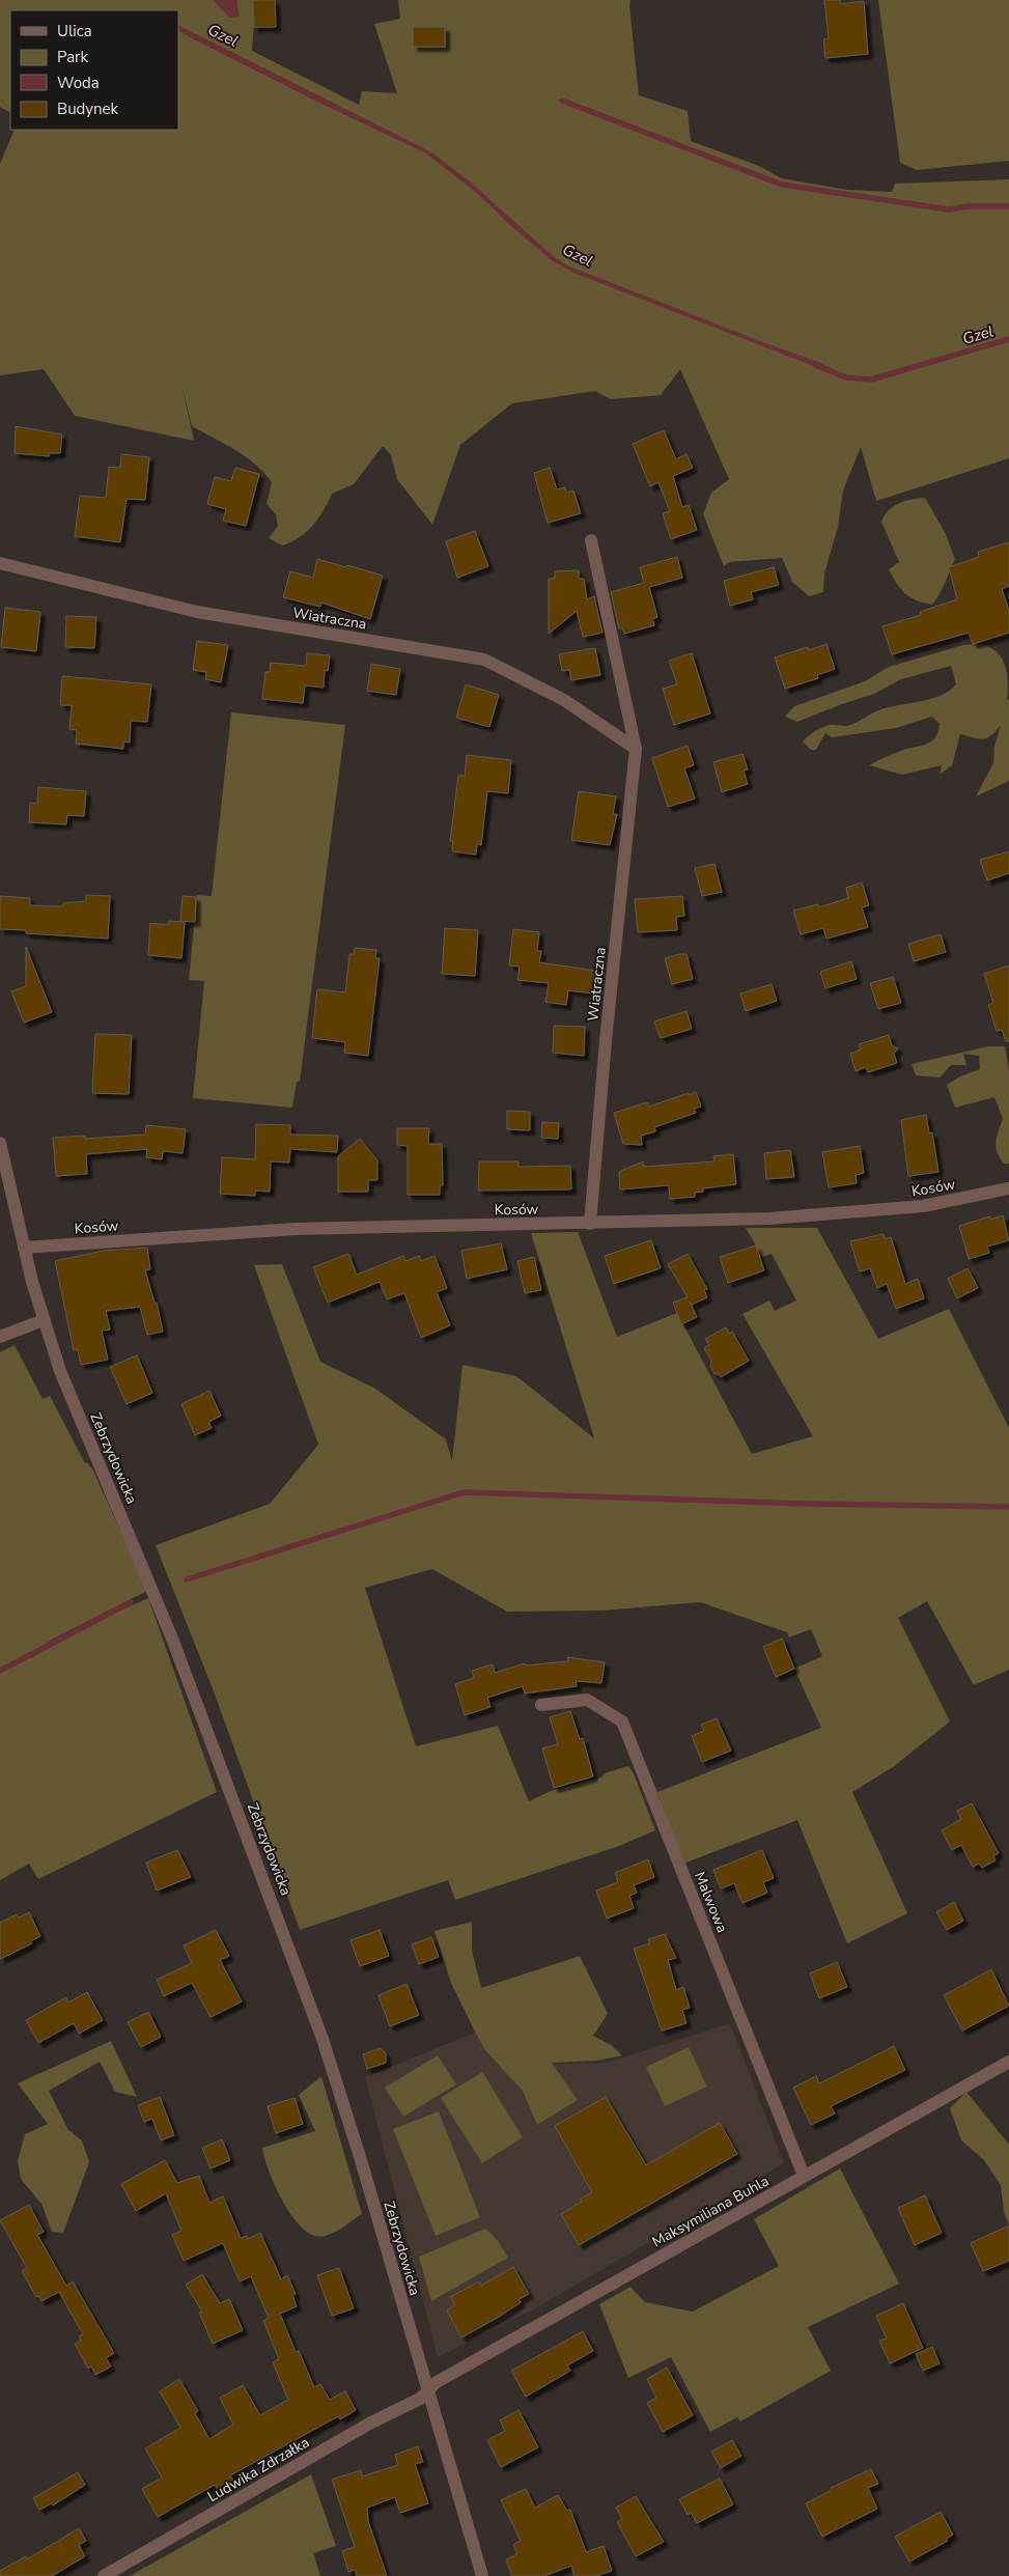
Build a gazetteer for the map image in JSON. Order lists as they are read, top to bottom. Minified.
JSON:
{"streets":{"street":["Wiatraczna","Kosów","Zebrzydowicka","Malwowa","Maksymiliana Buhla","Ludwika Zdrzałka"]},"crossings":[["Wiatraczna","Kosów"],["Kosów","Zebrzydowicka"],["Zebrzydowicka","Maksymiliana Buhla"],["Zebrzydowicka","Ludwika Zdrzałka"],["Malwowa","Maksymiliana Buhla"],["Maksymiliana Buhla","Ludwika Zdrzałka"]],"water":["Gzel"],"legend":["Ulica","Park","Woda","Budynek"]}
